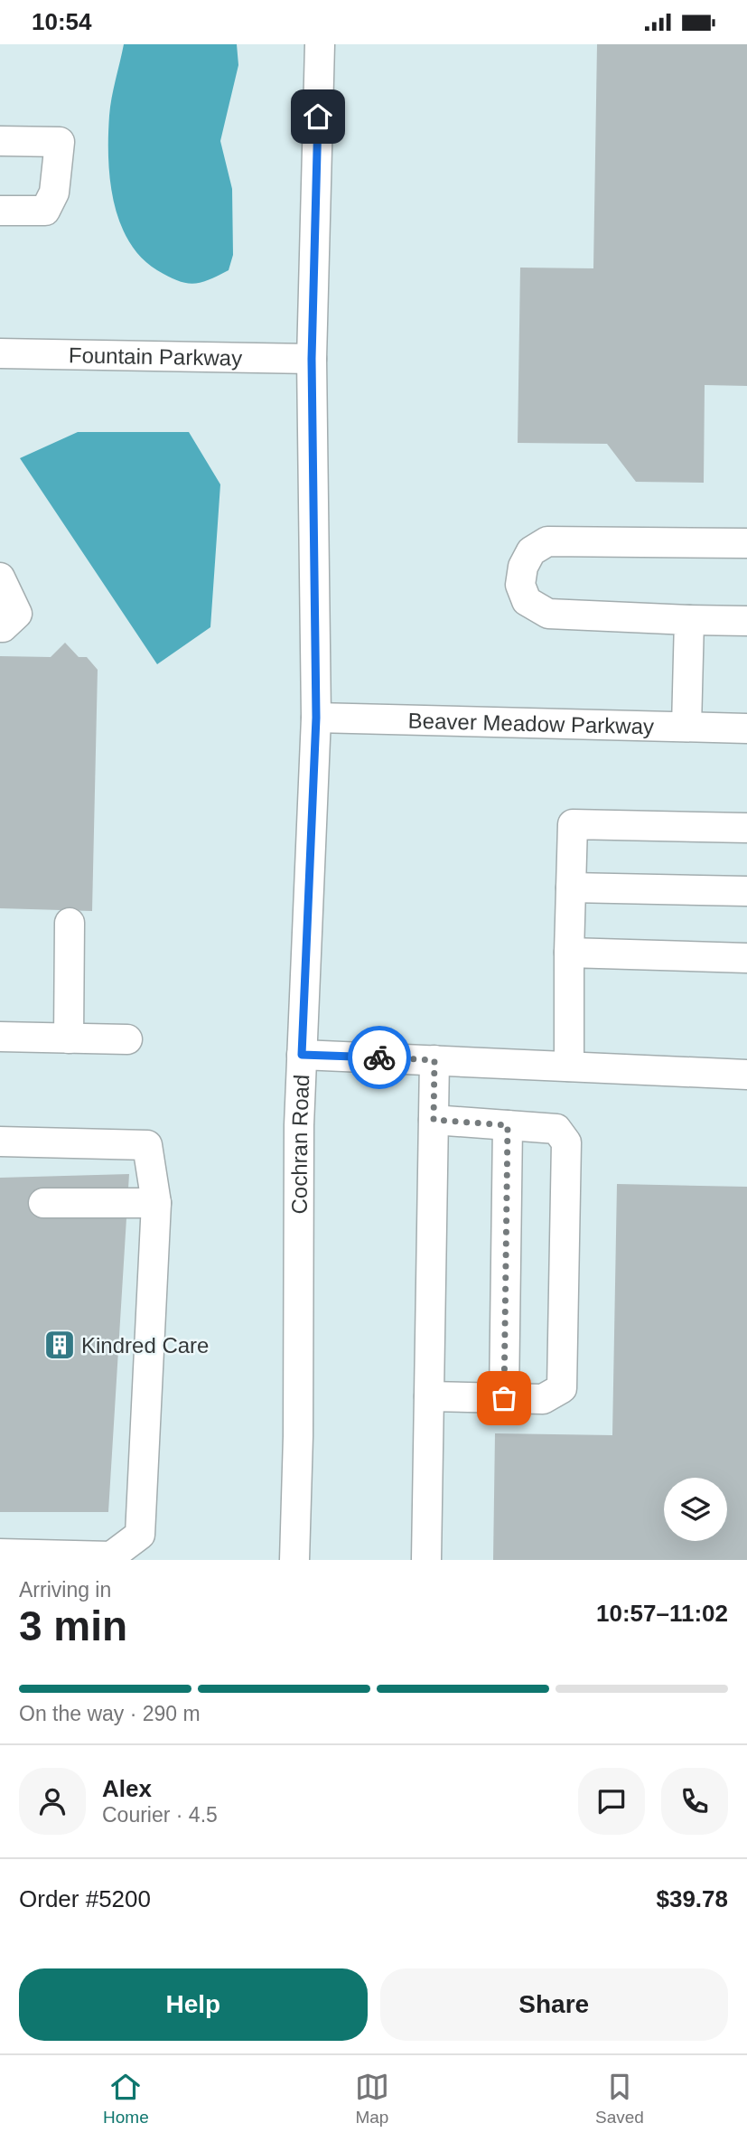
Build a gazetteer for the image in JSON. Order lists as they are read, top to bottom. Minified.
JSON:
{"streets":{"street":["Fountain Parkway","Beaver Meadow Parkway","Cochran Road"]},"crossings":[["Fountain Parkway","Cochran Road"],["Beaver Meadow Parkway","Cochran Road"]],"places":{"building":["Kindred Care"]},"page":{"status":"10:54","heading":["3 min","Arriving in","10:57–11:02"],"panel":["Alex","Courier · 4.5","Order #5200","$39.78"],"bar":"On the way · 290 m","buttons":["Help","Share"],"tabs":["Home","Map","Saved"]}}
